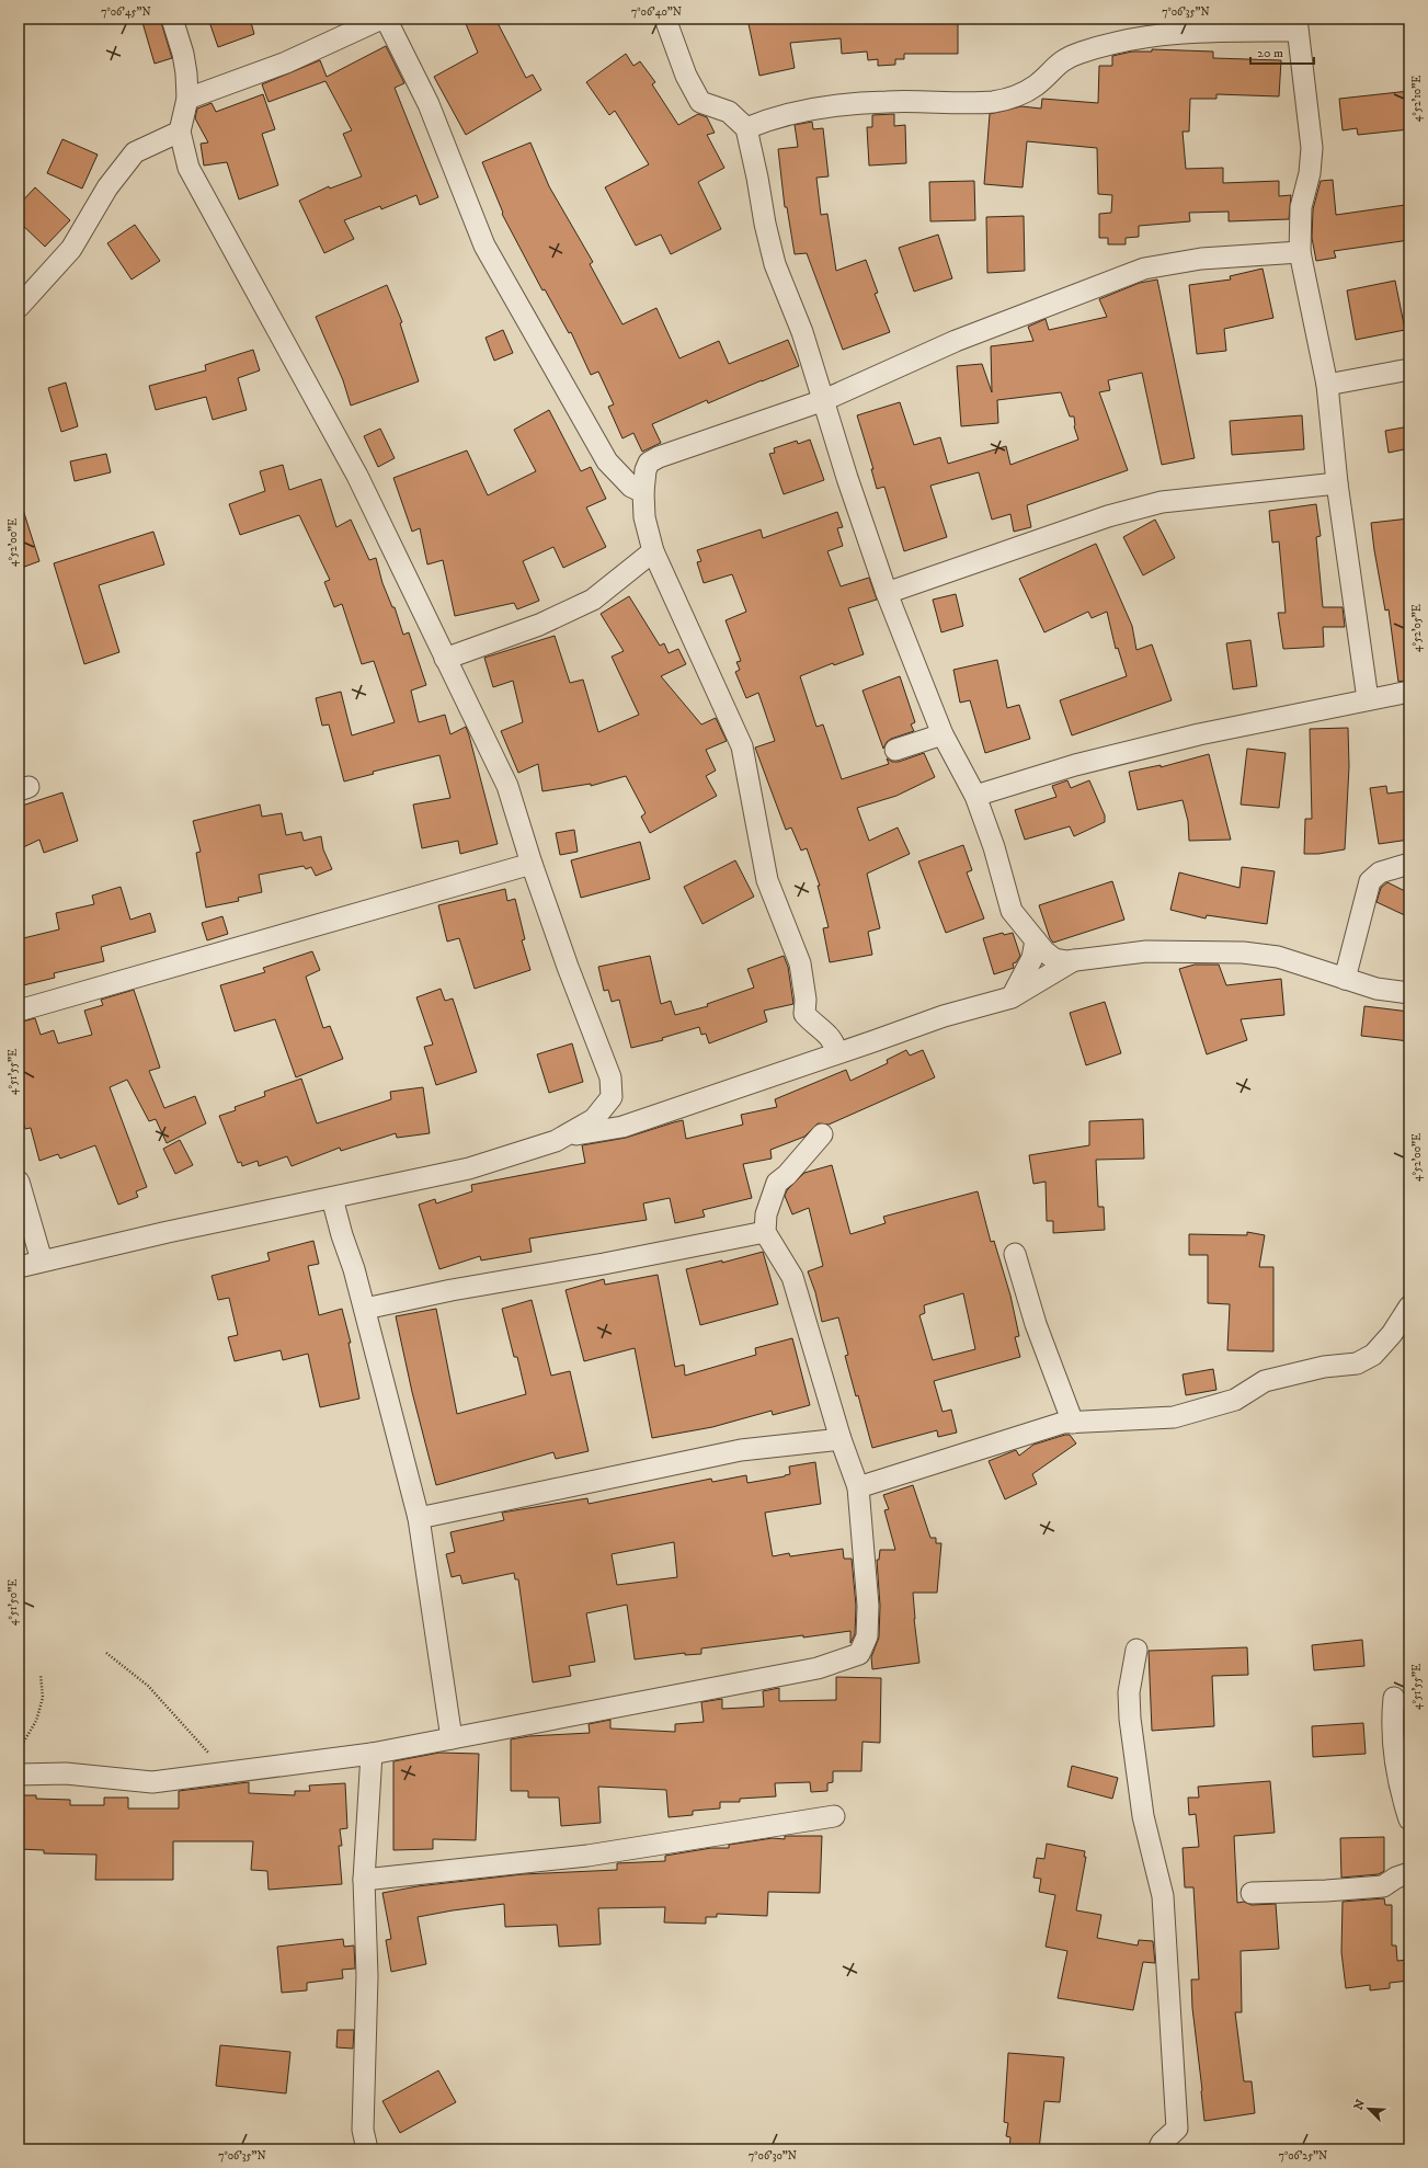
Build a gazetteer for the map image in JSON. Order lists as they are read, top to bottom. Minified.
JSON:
{"scale_bar":"20 m","north":"top left","coordinates":["7°06'45\"N","7°06'40\"N","7°06'35\"N","4°52'10\"E","4°52'00\"E","4°52'05\"E","4°51'55\"E","4°51'50\"E","7°06'30\"N","7°06'25\"N"]}
